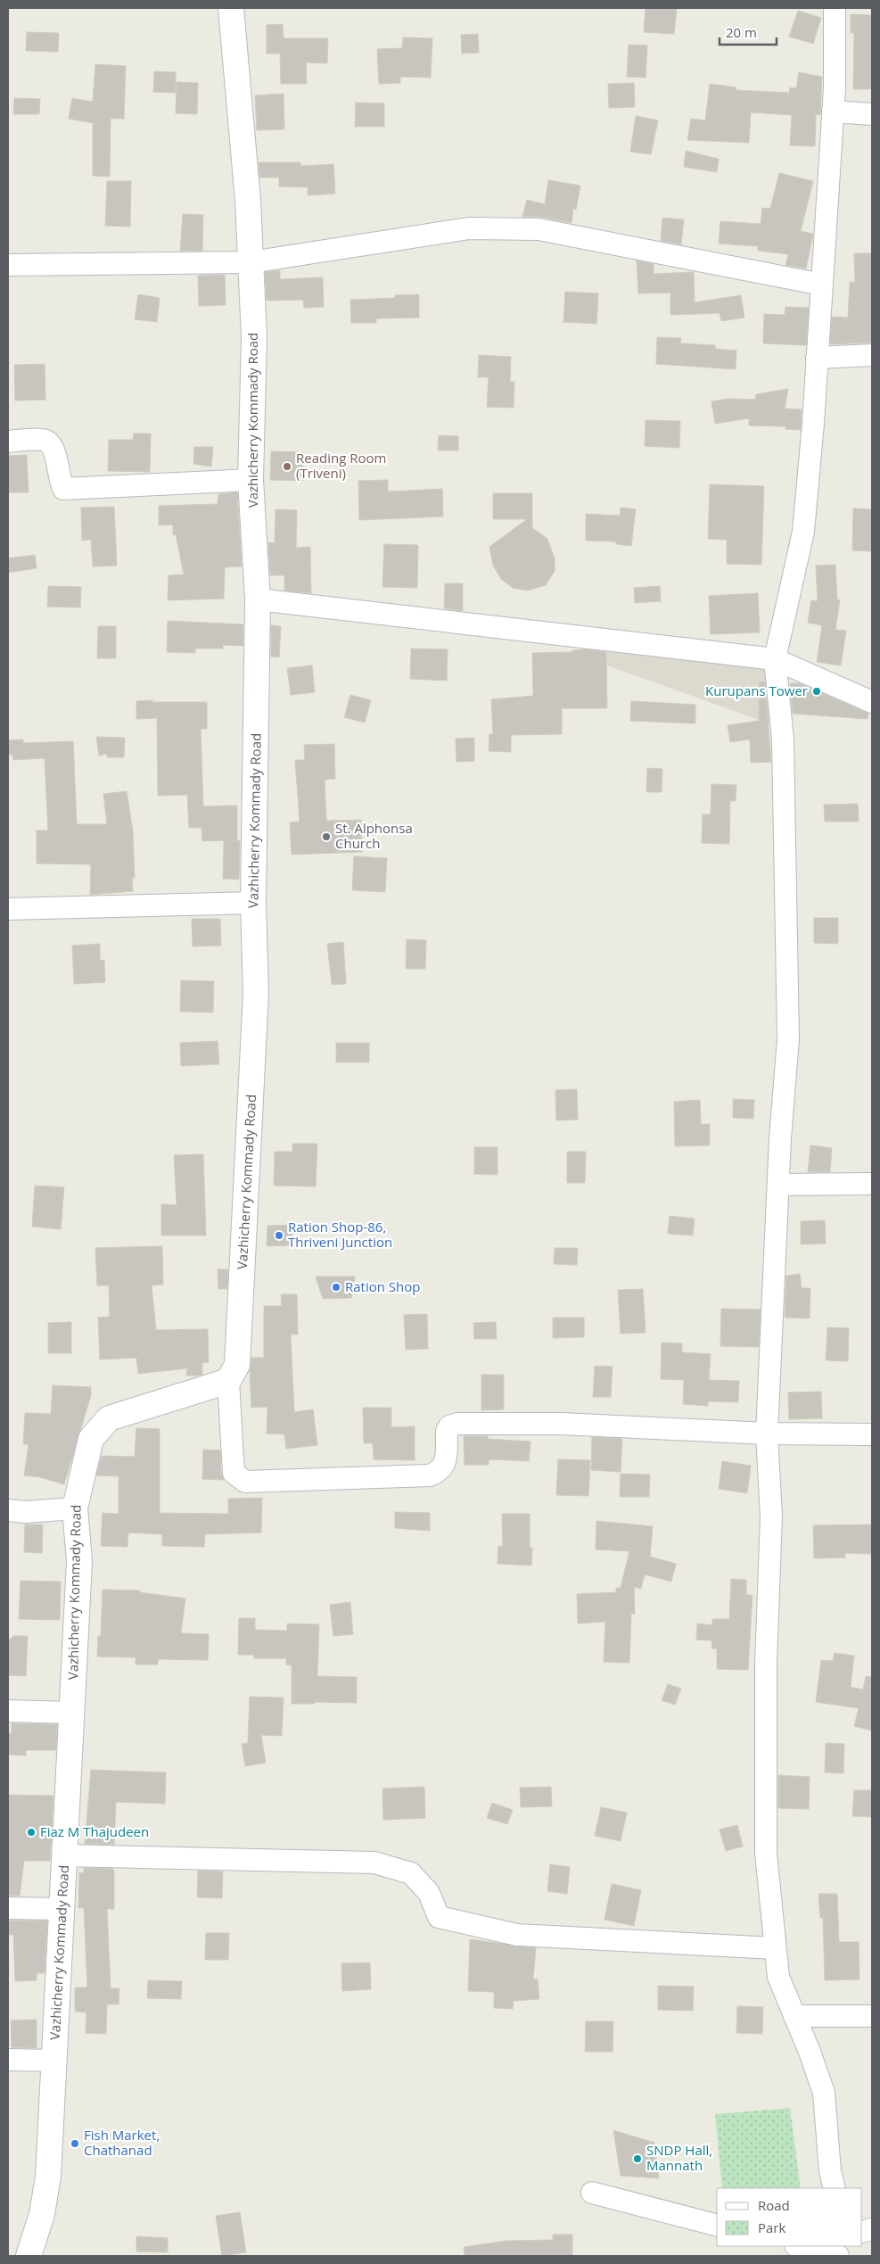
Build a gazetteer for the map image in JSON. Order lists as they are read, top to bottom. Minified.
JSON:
{"streets":{"main road":["Vazhicherry Kommady Road"]},"places":["Reading Room (Triveni)","Kurupans Tower","St. Alphonsa Church","Ration Shop-86, Thriveni Junction","Ration Shop","Fiaz M Thajudeen","Fish Market, Chathanad","SNDP Hall, Mannath"],"legend":["Road","Park"],"scale_bar":"20 m"}
